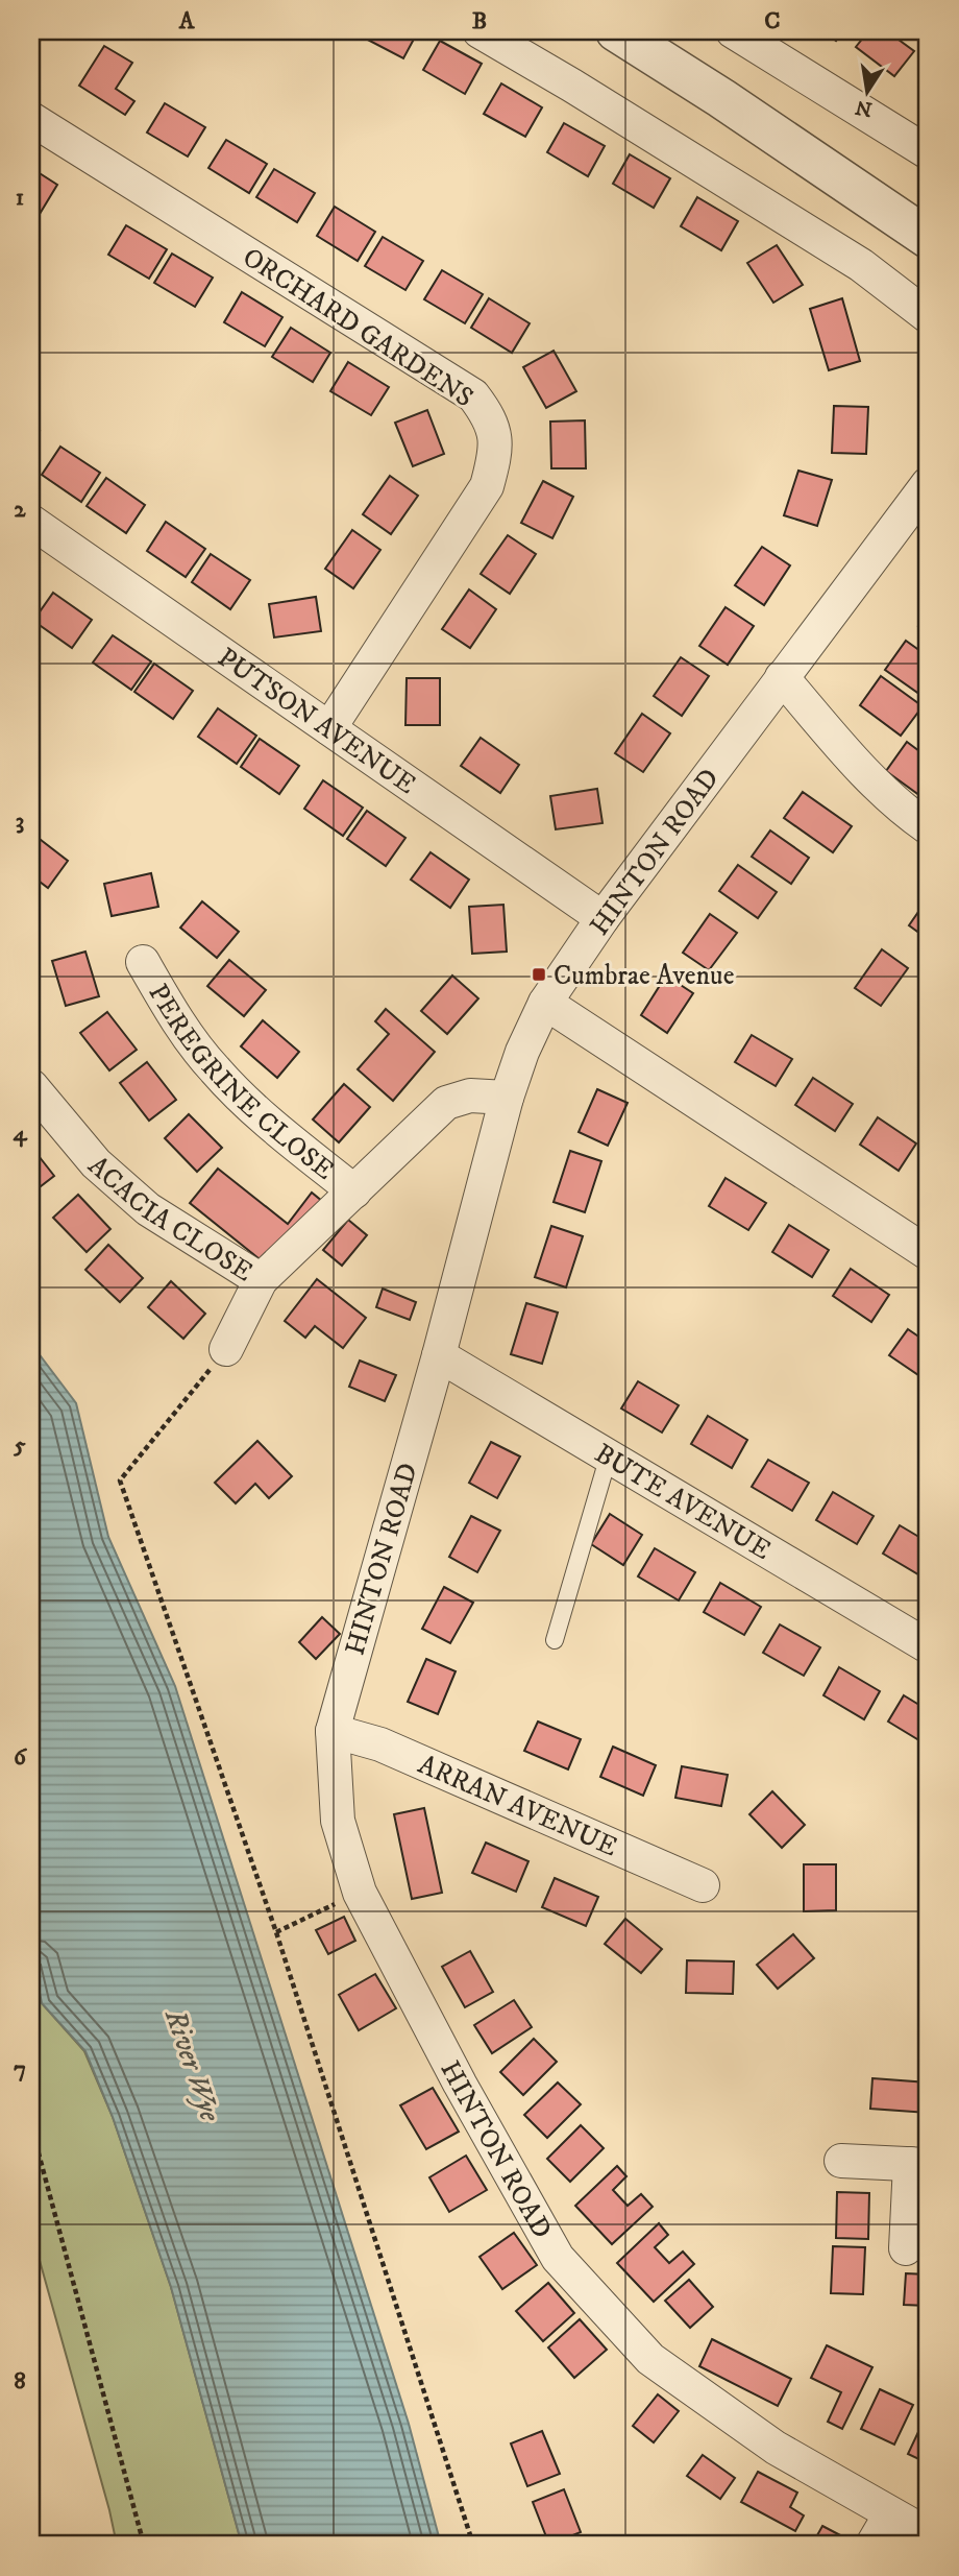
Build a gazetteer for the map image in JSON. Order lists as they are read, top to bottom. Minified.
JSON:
{"streets":{"street":["ORCHARD GARDENS","PUTSON AVENUE","HINTON ROAD","PEREGRINE CLOSE","ACACIA CLOSE","BUTE AVENUE","ARRAN AVENUE"]},"crossings":[["ORCHARD GARDENS","PUTSON AVENUE"],["PUTSON AVENUE","HINTON ROAD"],["HINTON ROAD","ACACIA CLOSE"],["HINTON ROAD","BUTE AVENUE"],["HINTON ROAD","ARRAN AVENUE"],["PEREGRINE CLOSE","ACACIA CLOSE"]],"water":["River Wye"],"places":{"transit":["Cumbrae Avenue"]},"north":"bottom","grid":{"columns":["A","B","C"],"rows":["1","2","3","4","5","6","7","8"]}}
